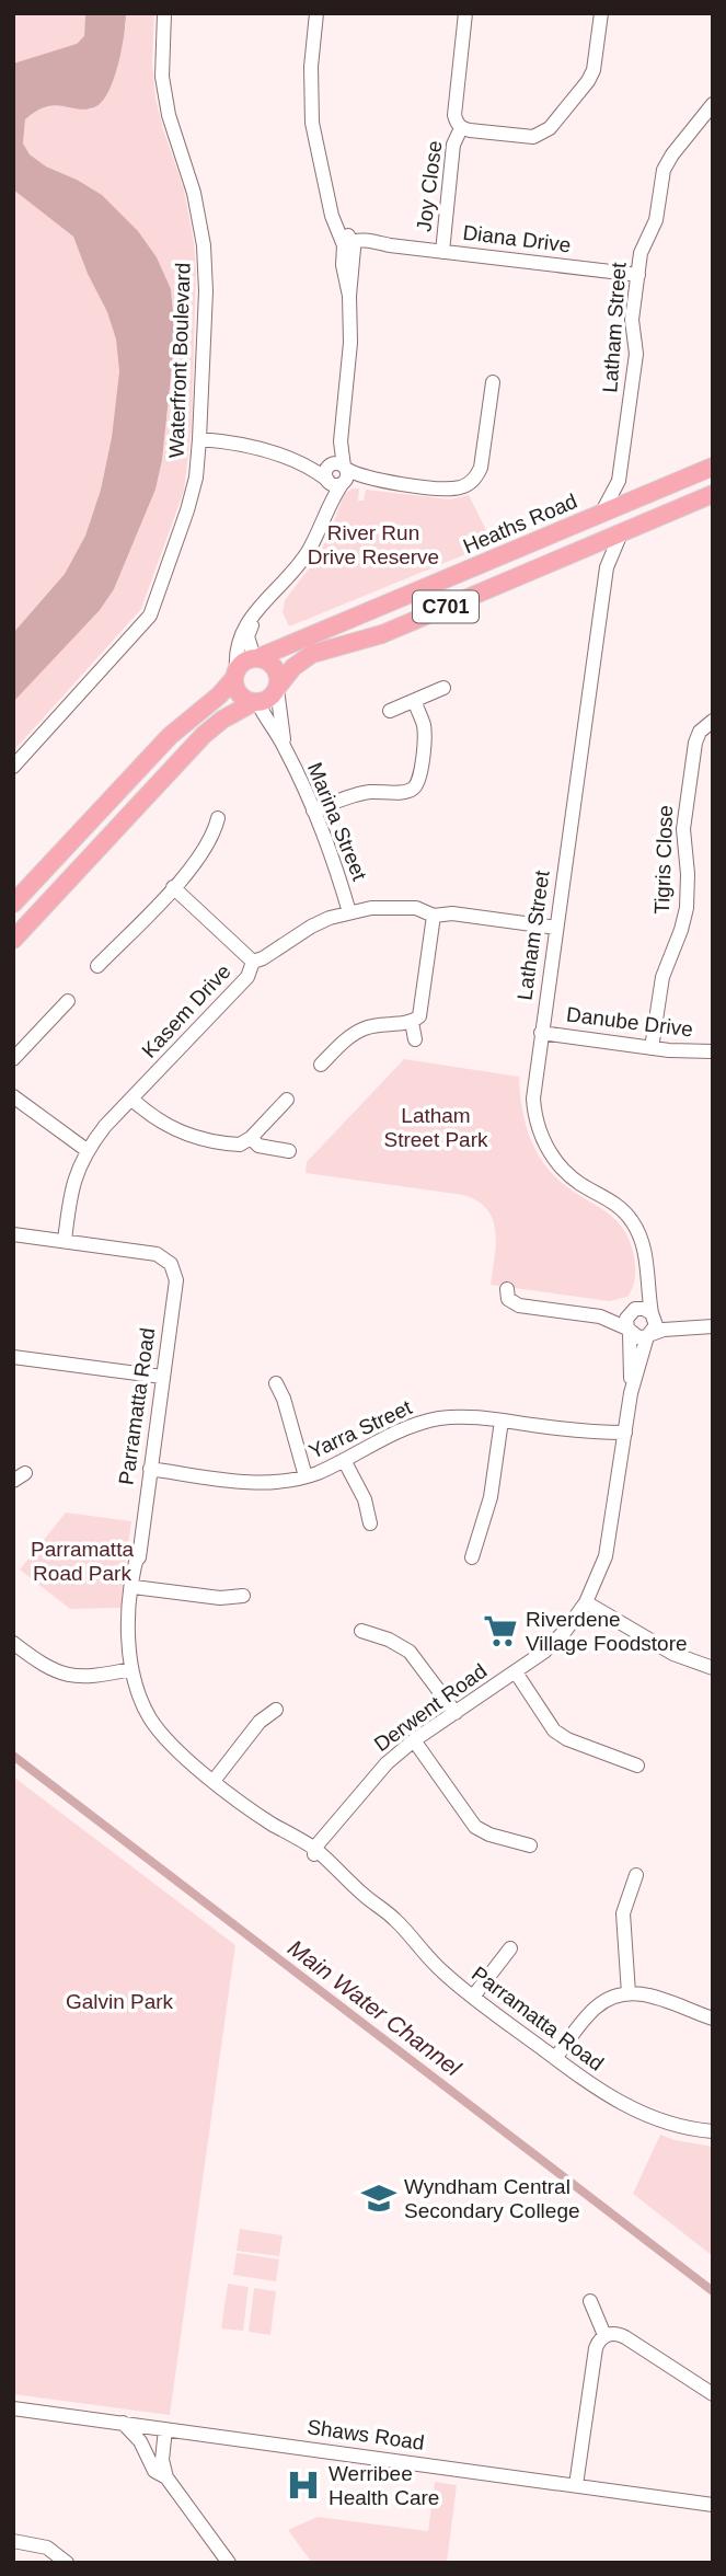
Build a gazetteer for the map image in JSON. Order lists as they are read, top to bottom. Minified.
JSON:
{"streets":{"main road":["Heaths Road","C701"],"street":["Joy Close","Diana Drive","Latham Street","Waterfront Boulevard","Marina Street","Tigris Close","Kasem Drive","Danube Drive","Parramatta Road","Yarra Street","Derwent Road","Shaws Road"]},"crossings":[["Joy Close","Diana Drive"],["Diana Drive","Latham Street"],["Latham Street","Heaths Road"],["Latham Street","C701"],["Latham Street","Kasem Drive"],["Latham Street","Danube Drive"],["Latham Street","Derwent Road"],["Heaths Road","C701"],["Heaths Road","Marina Street"],["C701","Marina Street"],["Marina Street","Kasem Drive"],["Tigris Close","Danube Drive"],["Kasem Drive","Parramatta Road"],["Parramatta Road","Yarra Street"],["Parramatta Road","Derwent Road"],["Yarra Street","Derwent Road"]],"water":["Main Water Channel"],"parks":["River Run Drive Reserve","Latham Street Park","Parramatta Road Park","Galvin Park"],"places":{"supermarket":["Riverdene Village Foodstore"],"school or university":["Wyndham Central Secondary College"],"hospital":["Werribee Health Care"]}}
